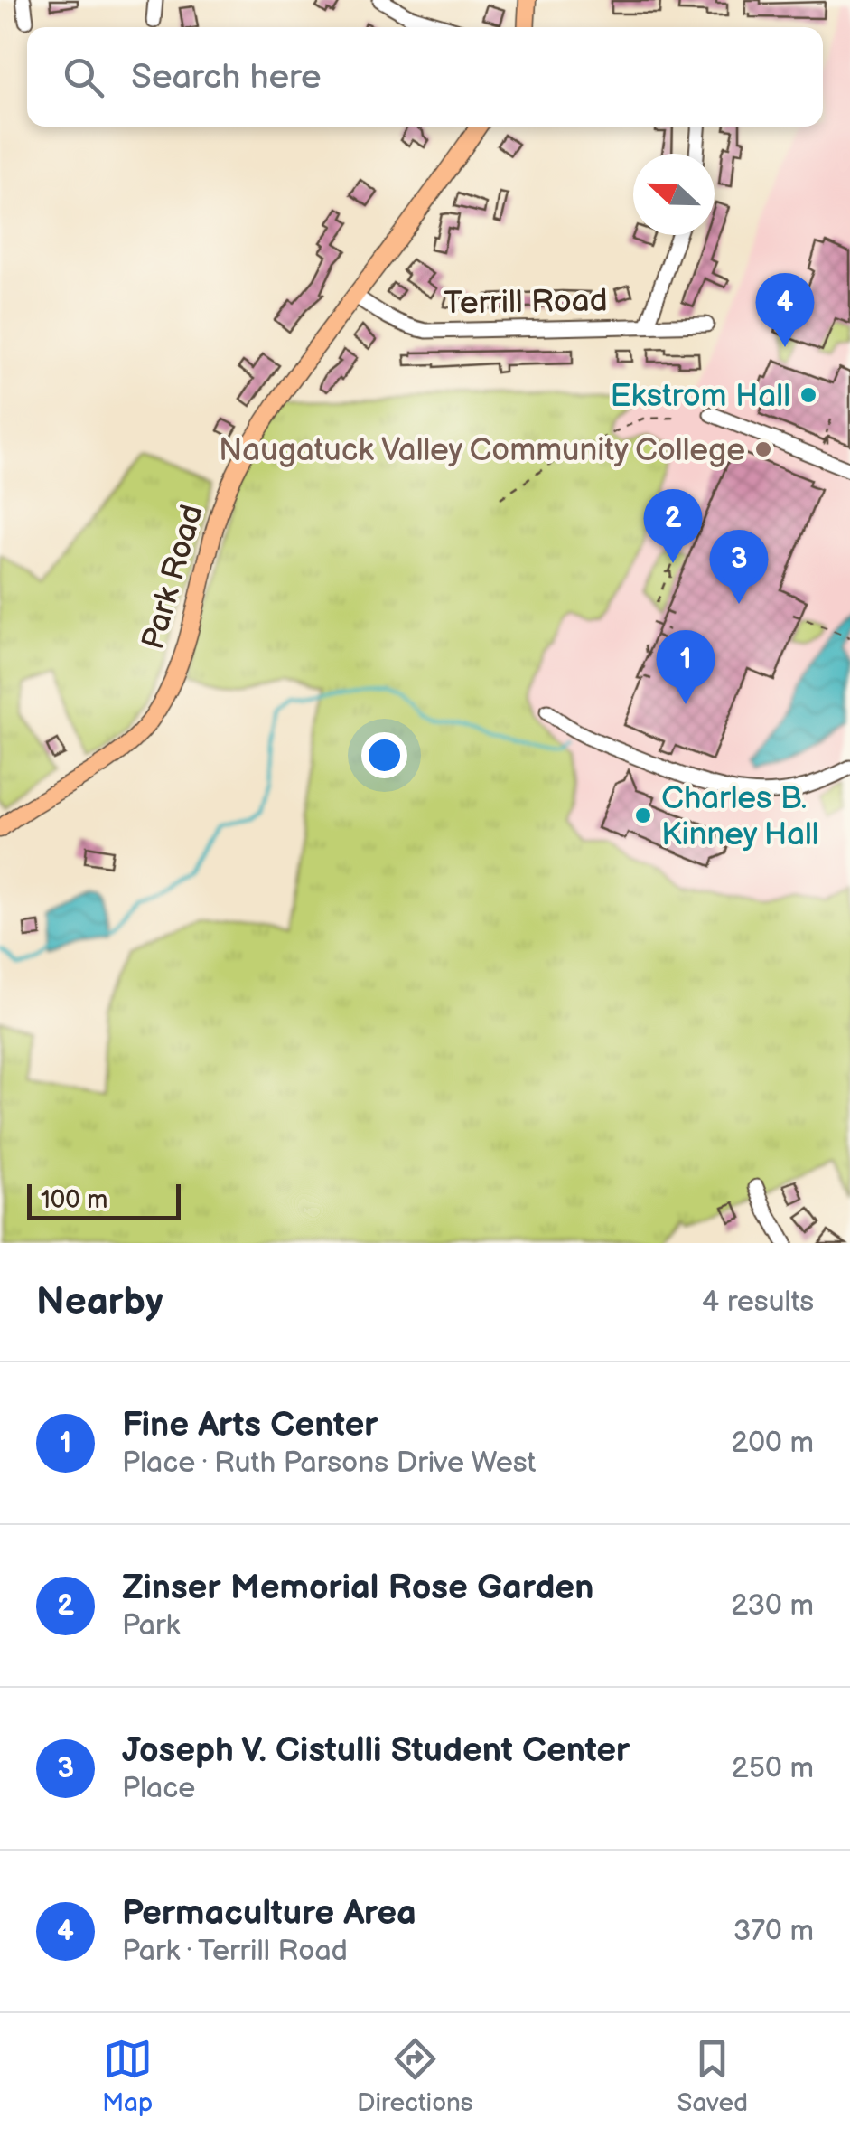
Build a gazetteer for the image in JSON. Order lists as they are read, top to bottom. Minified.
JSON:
{"streets":{"main road":["Park Road"],"street":["Terrill Road"]},"crossings":[["Terrill Road","Park Road"]],"places":["Ekstrom Hall","Naugatuck Valley Community College","Charles B. Kinney Hall"],"scale_bar":"100 m","north":"left","page":{"search":"Search here","pins":["4","2","3","1"],"scale":"100 m","heading":["Nearby","4 results"],"list":[{"mark":"1","name":"Fine Arts Center","note":"Place · Ruth Parsons Drive West","value":"200 m"},{"mark":"2","name":"Zinser Memorial Rose Garden","note":"Park","value":"230 m"},{"mark":"3","name":"Joseph V. Cistulli Student Center","note":"Place","value":"250 m"},{"mark":"4","name":"Permaculture Area","note":"Park · Terrill Road","value":"370 m"}],"nav":["Map","Directions","Saved"]}}
